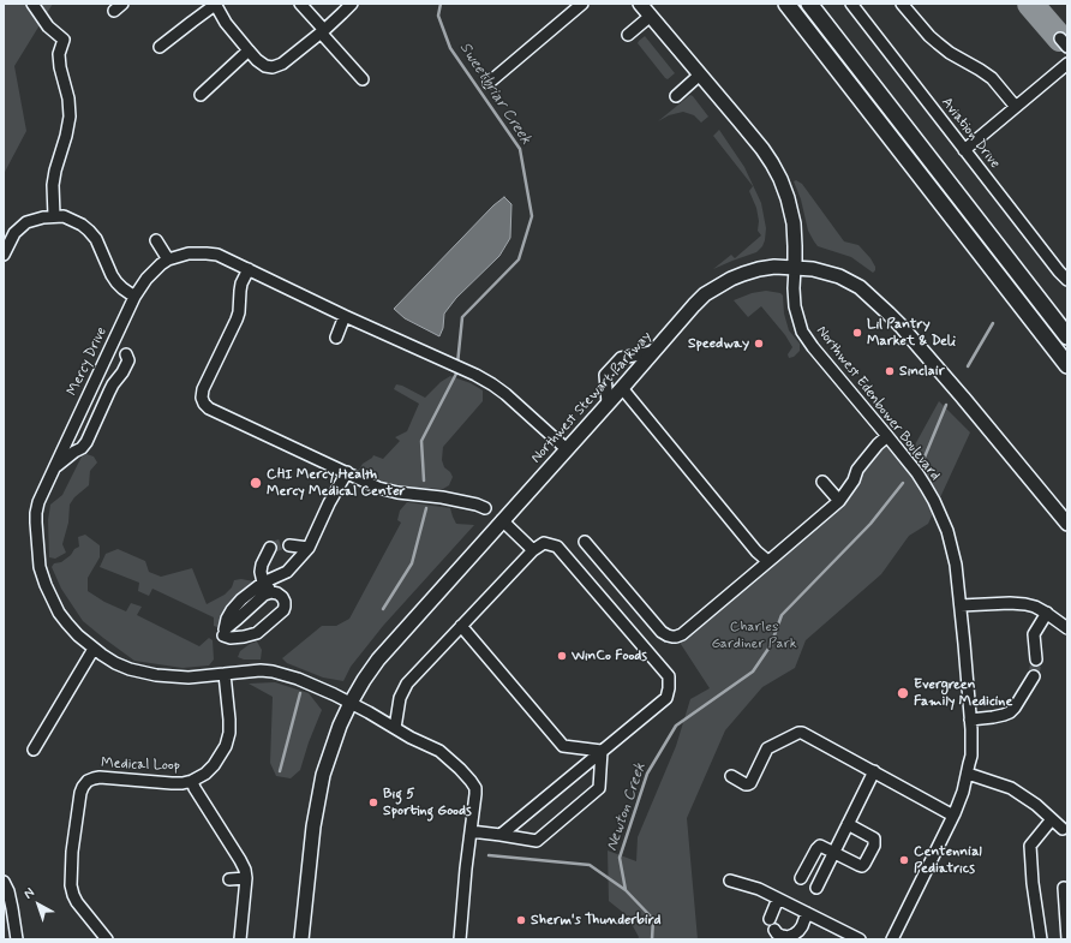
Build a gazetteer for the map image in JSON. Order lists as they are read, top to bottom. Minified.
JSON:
{"streets":{"main road":["Northwest Stewart Parkway","Northwest Edenbower Boulevard"],"street":["Aviation Drive","Mercy Drive","Medical Loop"]},"crossings":[["Mercy Drive","Northwest Stewart Parkway"],["Mercy Drive","Medical Loop"],["Northwest Stewart Parkway","Northwest Edenbower Boulevard"]],"water":["Sweetbriar Creek","Newton Creek"],"parks":["Charles Gardiner Park"],"places":["Lil Pantry Market & Deli","Speedway","Sinclair","CHI Mercy Health Mercy Medical Center","WinCo Foods","Evergreen Family Medicine","Big 5 Sporting Goods","Centennial Pediatrics","Sherm's Thunderbird"],"north":"top left"}
